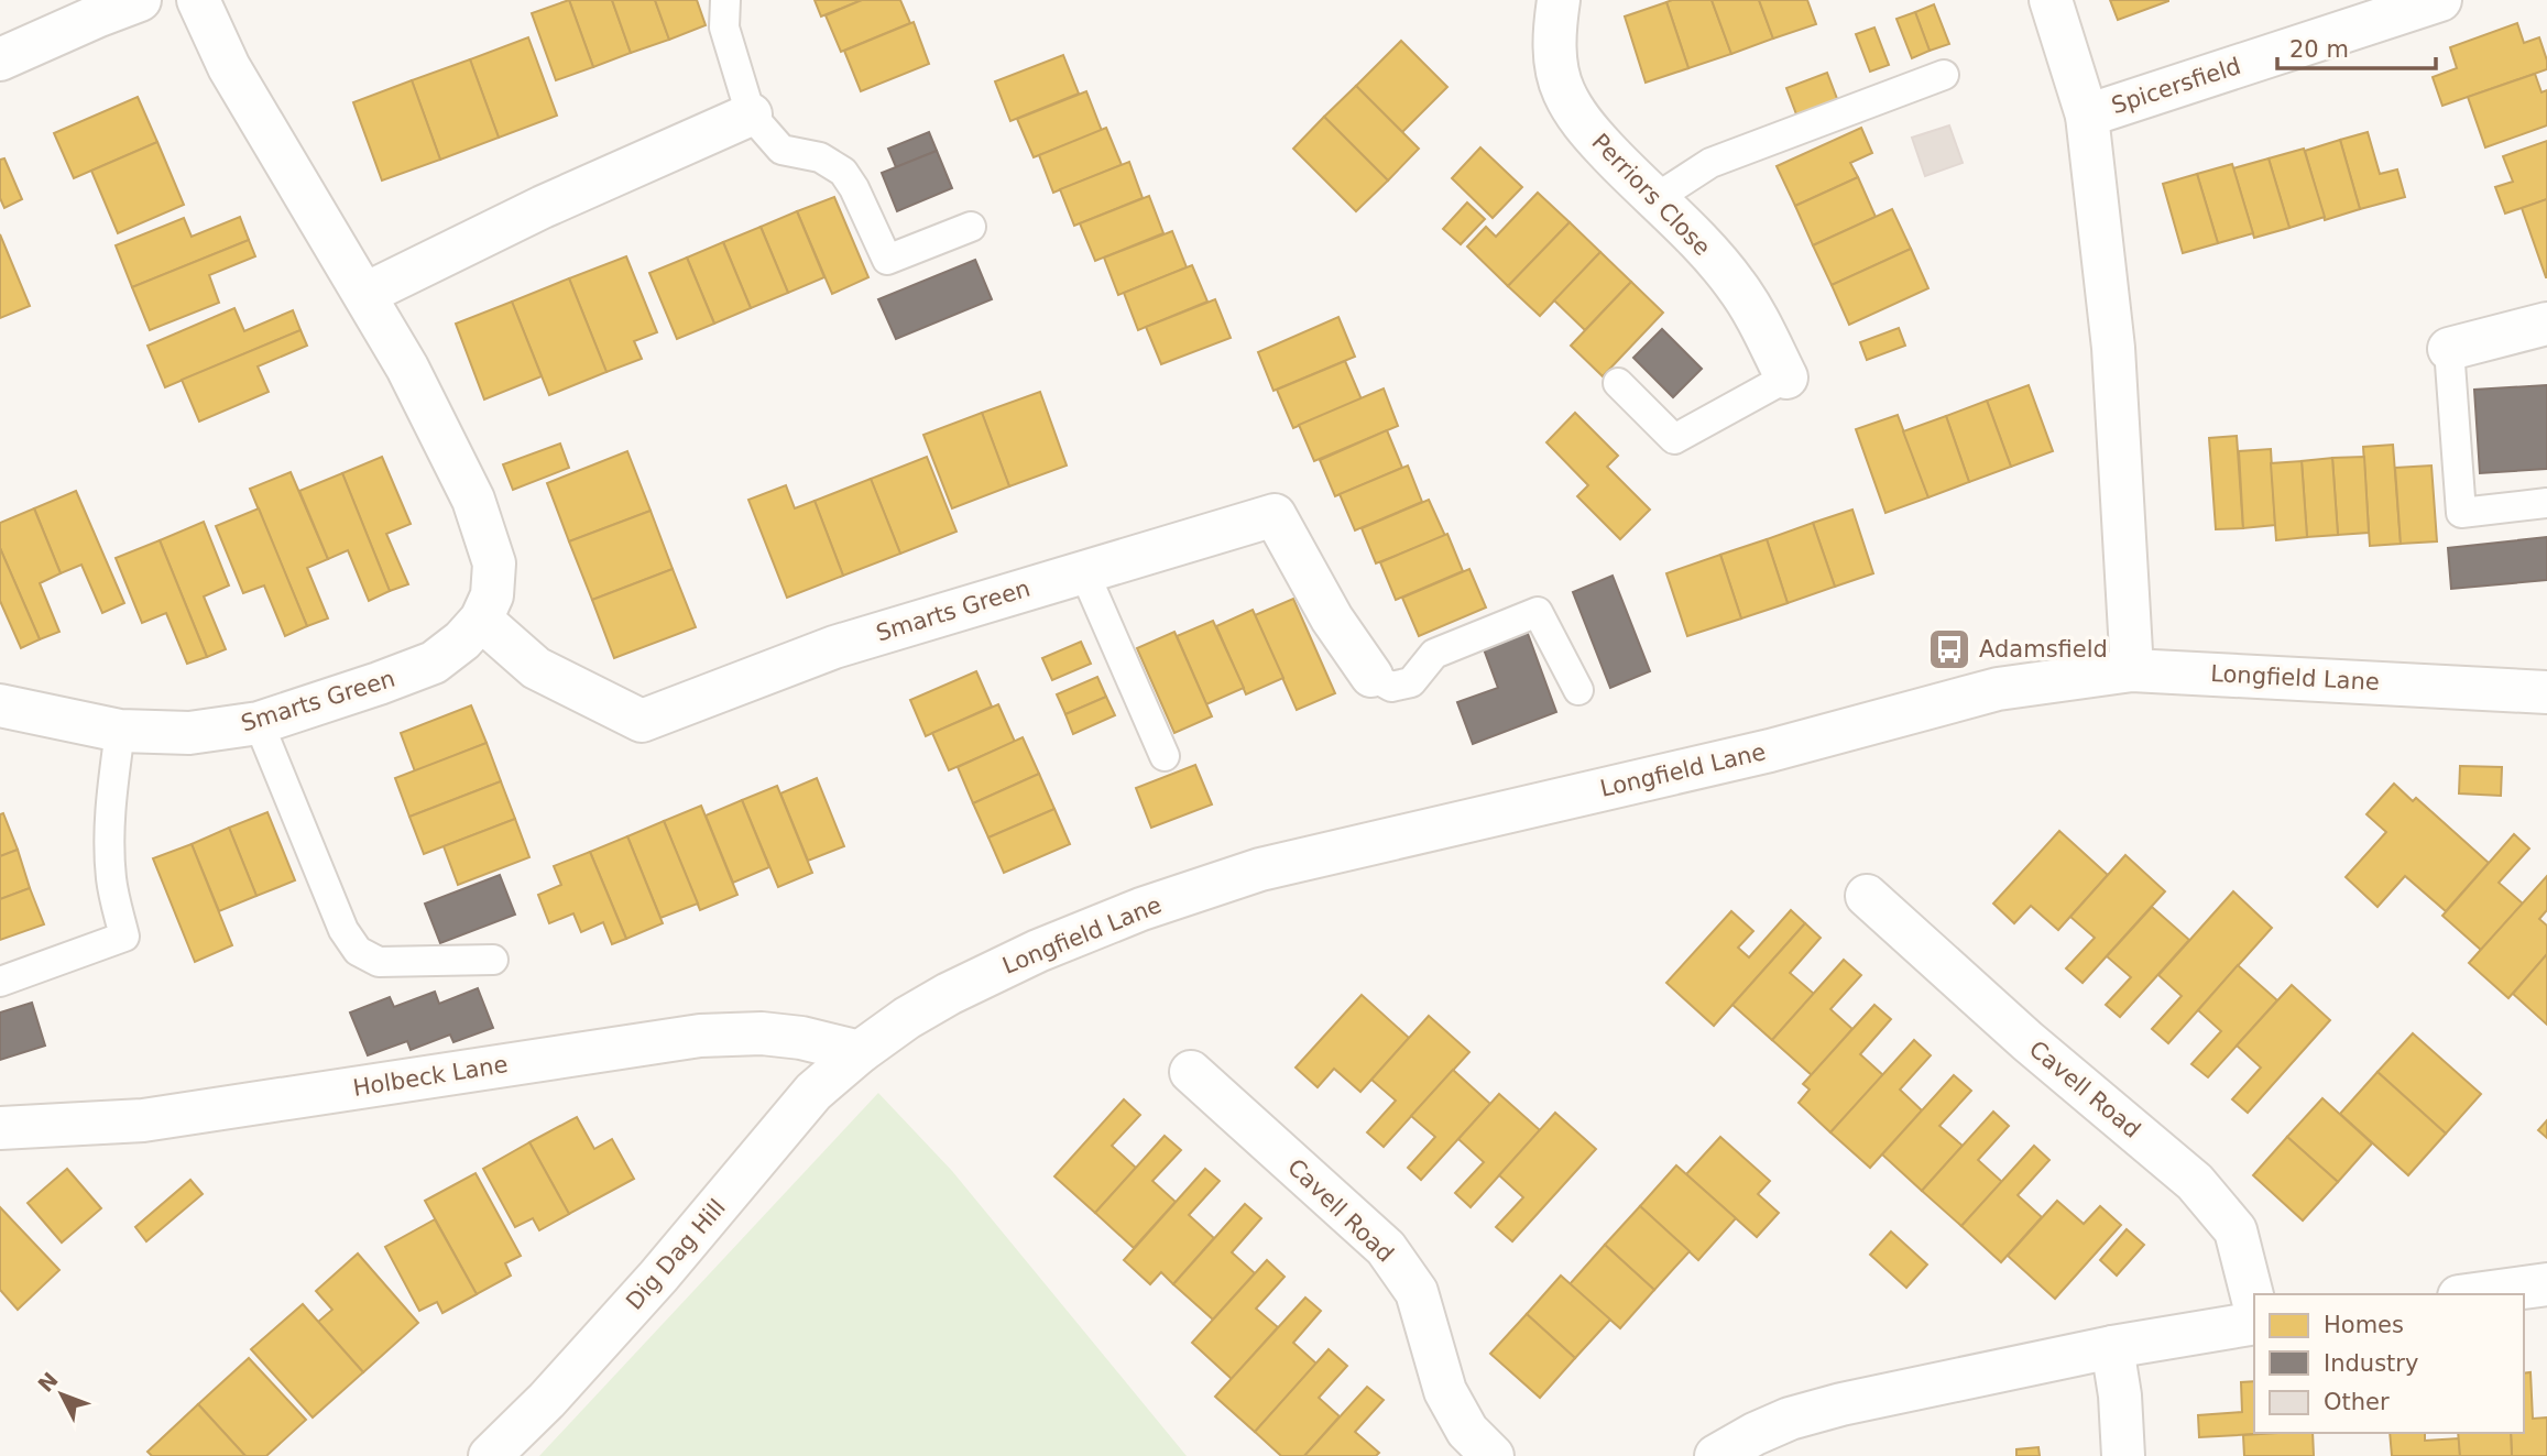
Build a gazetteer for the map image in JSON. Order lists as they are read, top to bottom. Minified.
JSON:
{"streets":{"street":["Spicersfield","Perriors Close","Smarts Green","Longfield Lane","Holbeck Lane","Cavell Road","Dig Dag Hill"]},"crossings":[["Longfield Lane","Holbeck Lane"],["Longfield Lane","Dig Dag Hill"],["Holbeck Lane","Dig Dag Hill"]],"places":{"bus stop":["Adamsfield"]},"legend":["Homes","Industry","Other"],"scale_bar":"20 m","north":"top left"}
